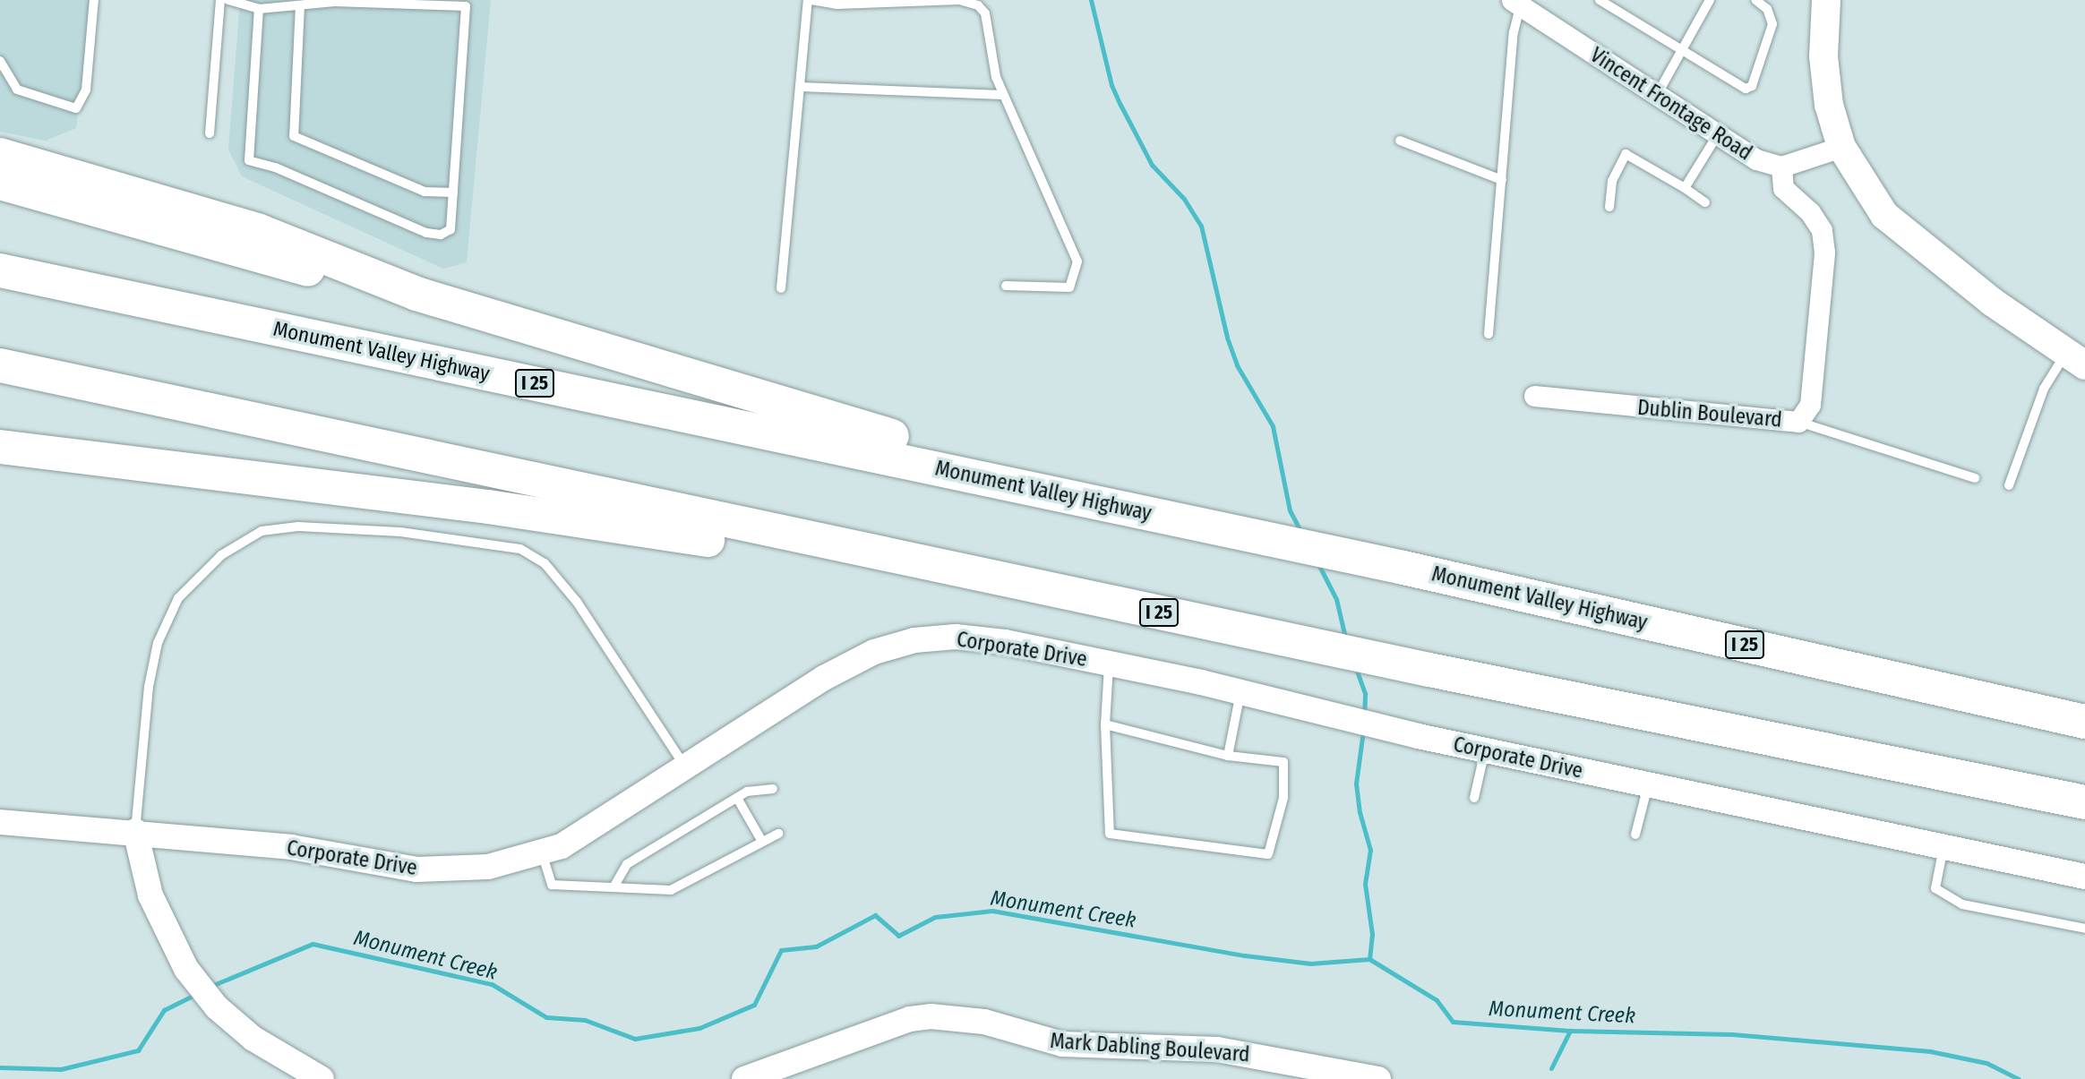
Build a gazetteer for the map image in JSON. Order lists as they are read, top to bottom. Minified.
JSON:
{"streets":{"highway":["Monument Valley Highway","I 25"],"street":["Vincent Frontage Road","Dublin Boulevard","Corporate Drive","Mark Dabling Boulevard"]},"crossings":[["Vincent Frontage Road","Dublin Boulevard"]],"water":["Monument Creek"]}
